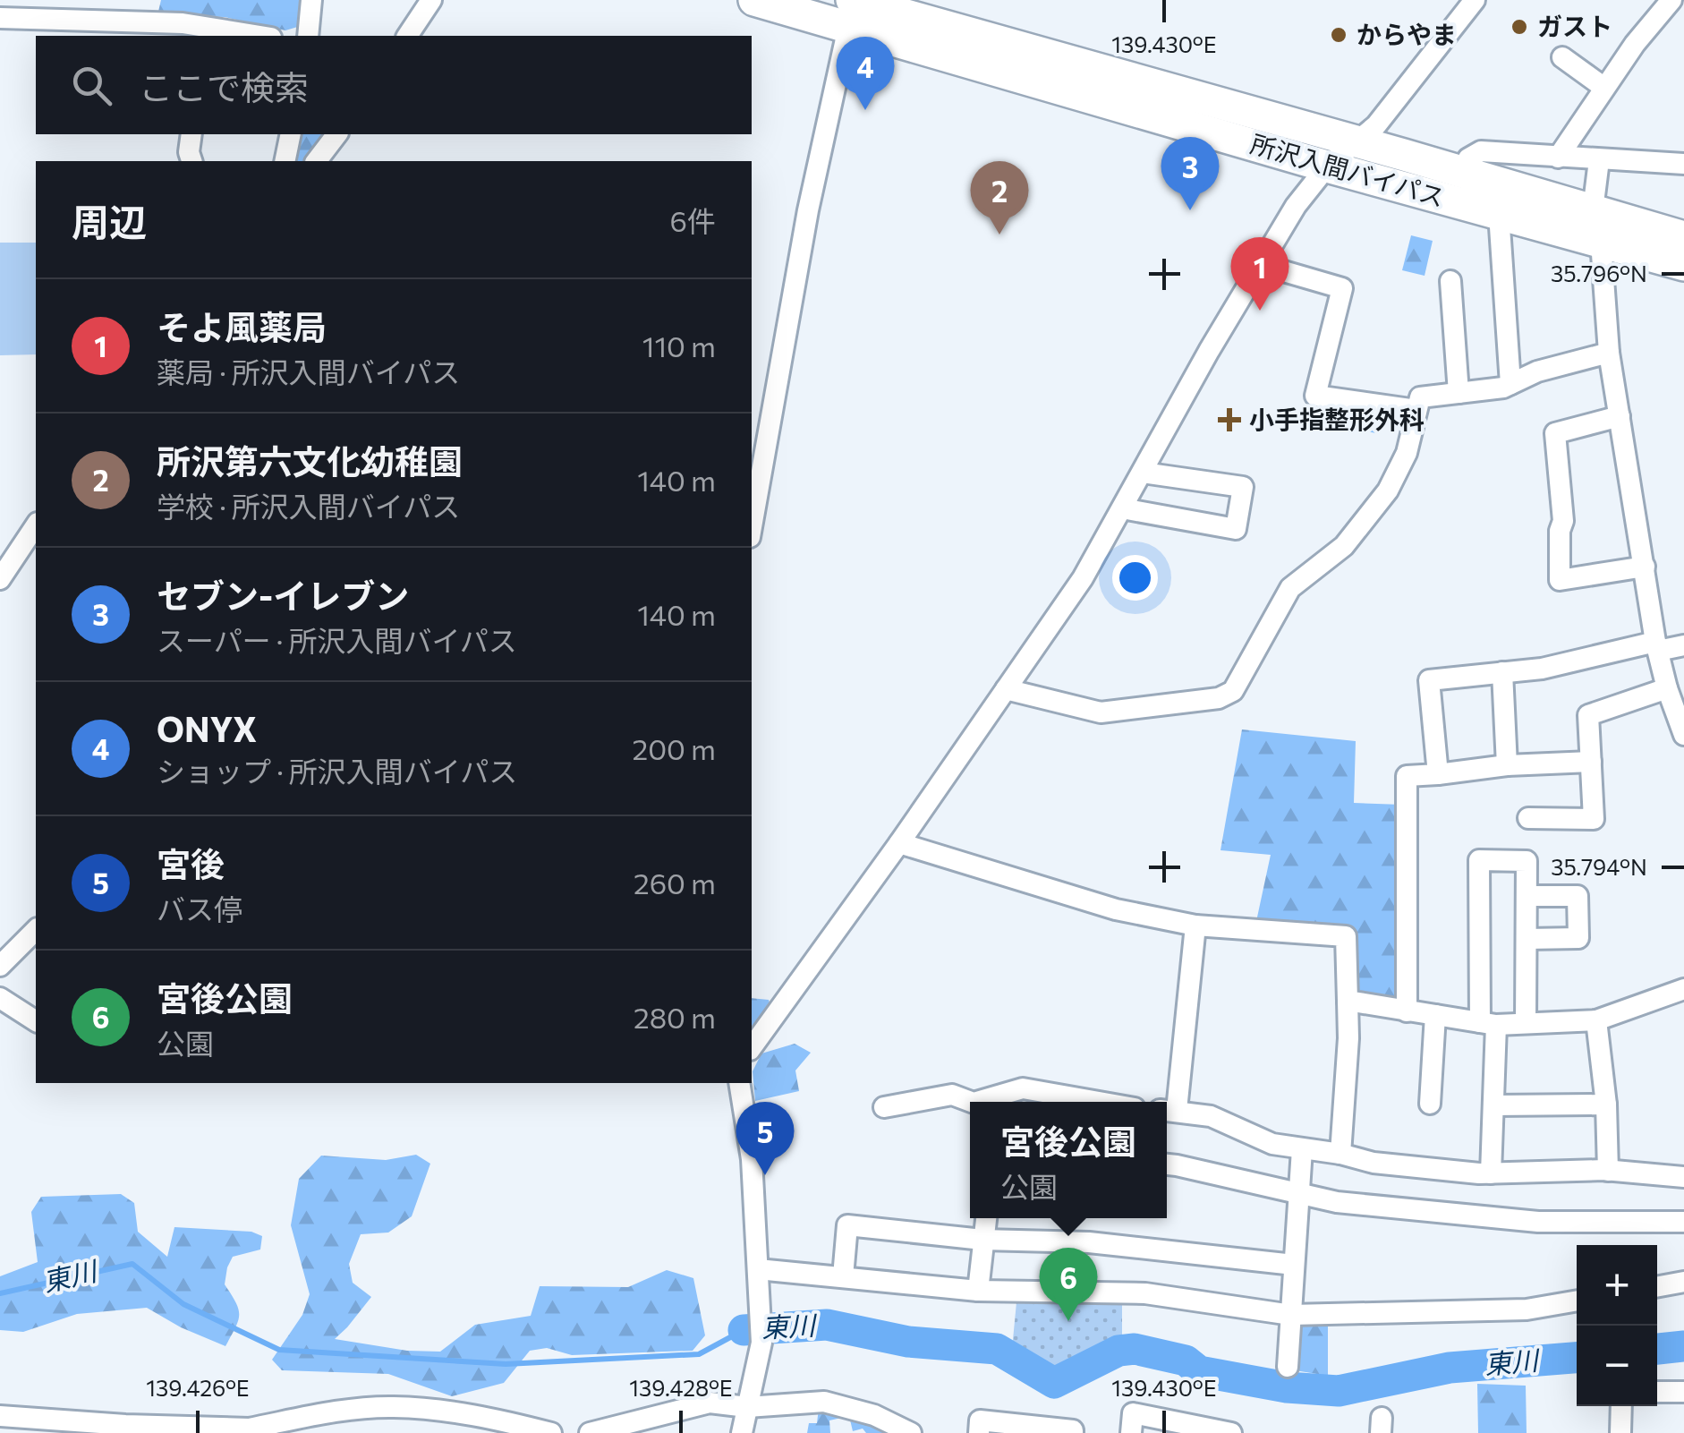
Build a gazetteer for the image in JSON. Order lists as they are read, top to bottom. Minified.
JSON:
{"streets":{"highway":["所沢入間バイパス"]},"water":["東川"],"places":{"other":["ガスト","からやま"],"health":["小手指整形外科"]},"page":{"search":"ここで検索","pins":["4","3","2","1","5","6"],"heading":["周辺","6件"],"list":[{"mark":"1","name":"そよ風薬局","note":"薬局 · 所沢入間バイパス","value":"110 m"},{"mark":"2","name":"所沢第六文化幼稚園","note":"学校 · 所沢入間バイパス","value":"140 m"},{"mark":"3","name":"セブン-イレブン","note":"スーパー · 所沢入間バイパス","value":"140 m"},{"mark":"4","name":"ONYX","note":"ショップ · 所沢入間バイパス","value":"200 m"},{"mark":"5","name":"宮後","note":"バス停","value":"260 m"},{"mark":"6","name":"宮後公園","note":"公園","value":"280 m"}],"popup":["宮後公園","公園"],"map_buttons":["+","−"]},"coordinates":["139.430°E","35.796°N","35.794°N","139.426°E","139.428°E"]}
